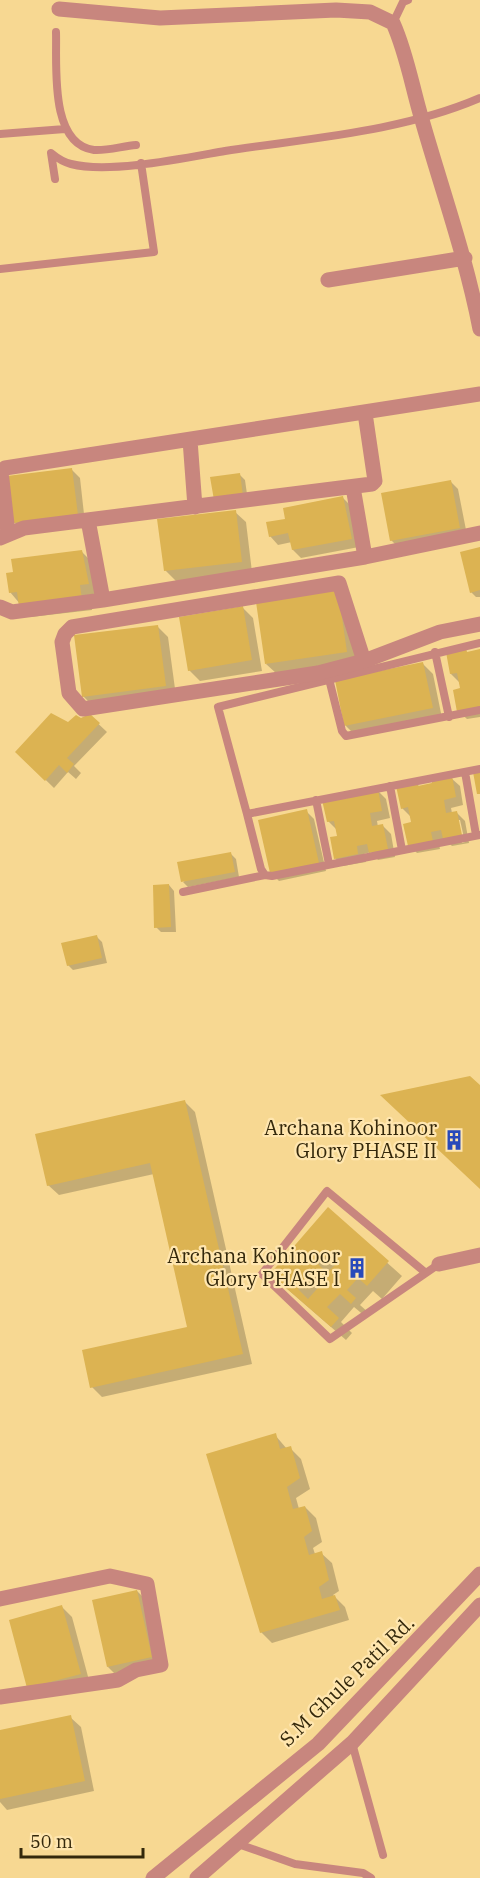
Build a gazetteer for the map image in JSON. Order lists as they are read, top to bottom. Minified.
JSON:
{"streets":{"street":["S.M Ghule Patil Rd."]},"places":{"building":["Archana Kohinoor Glory PHASE II","Archana Kohinoor Glory PHASE I"]},"scale_bar":"50 m"}
